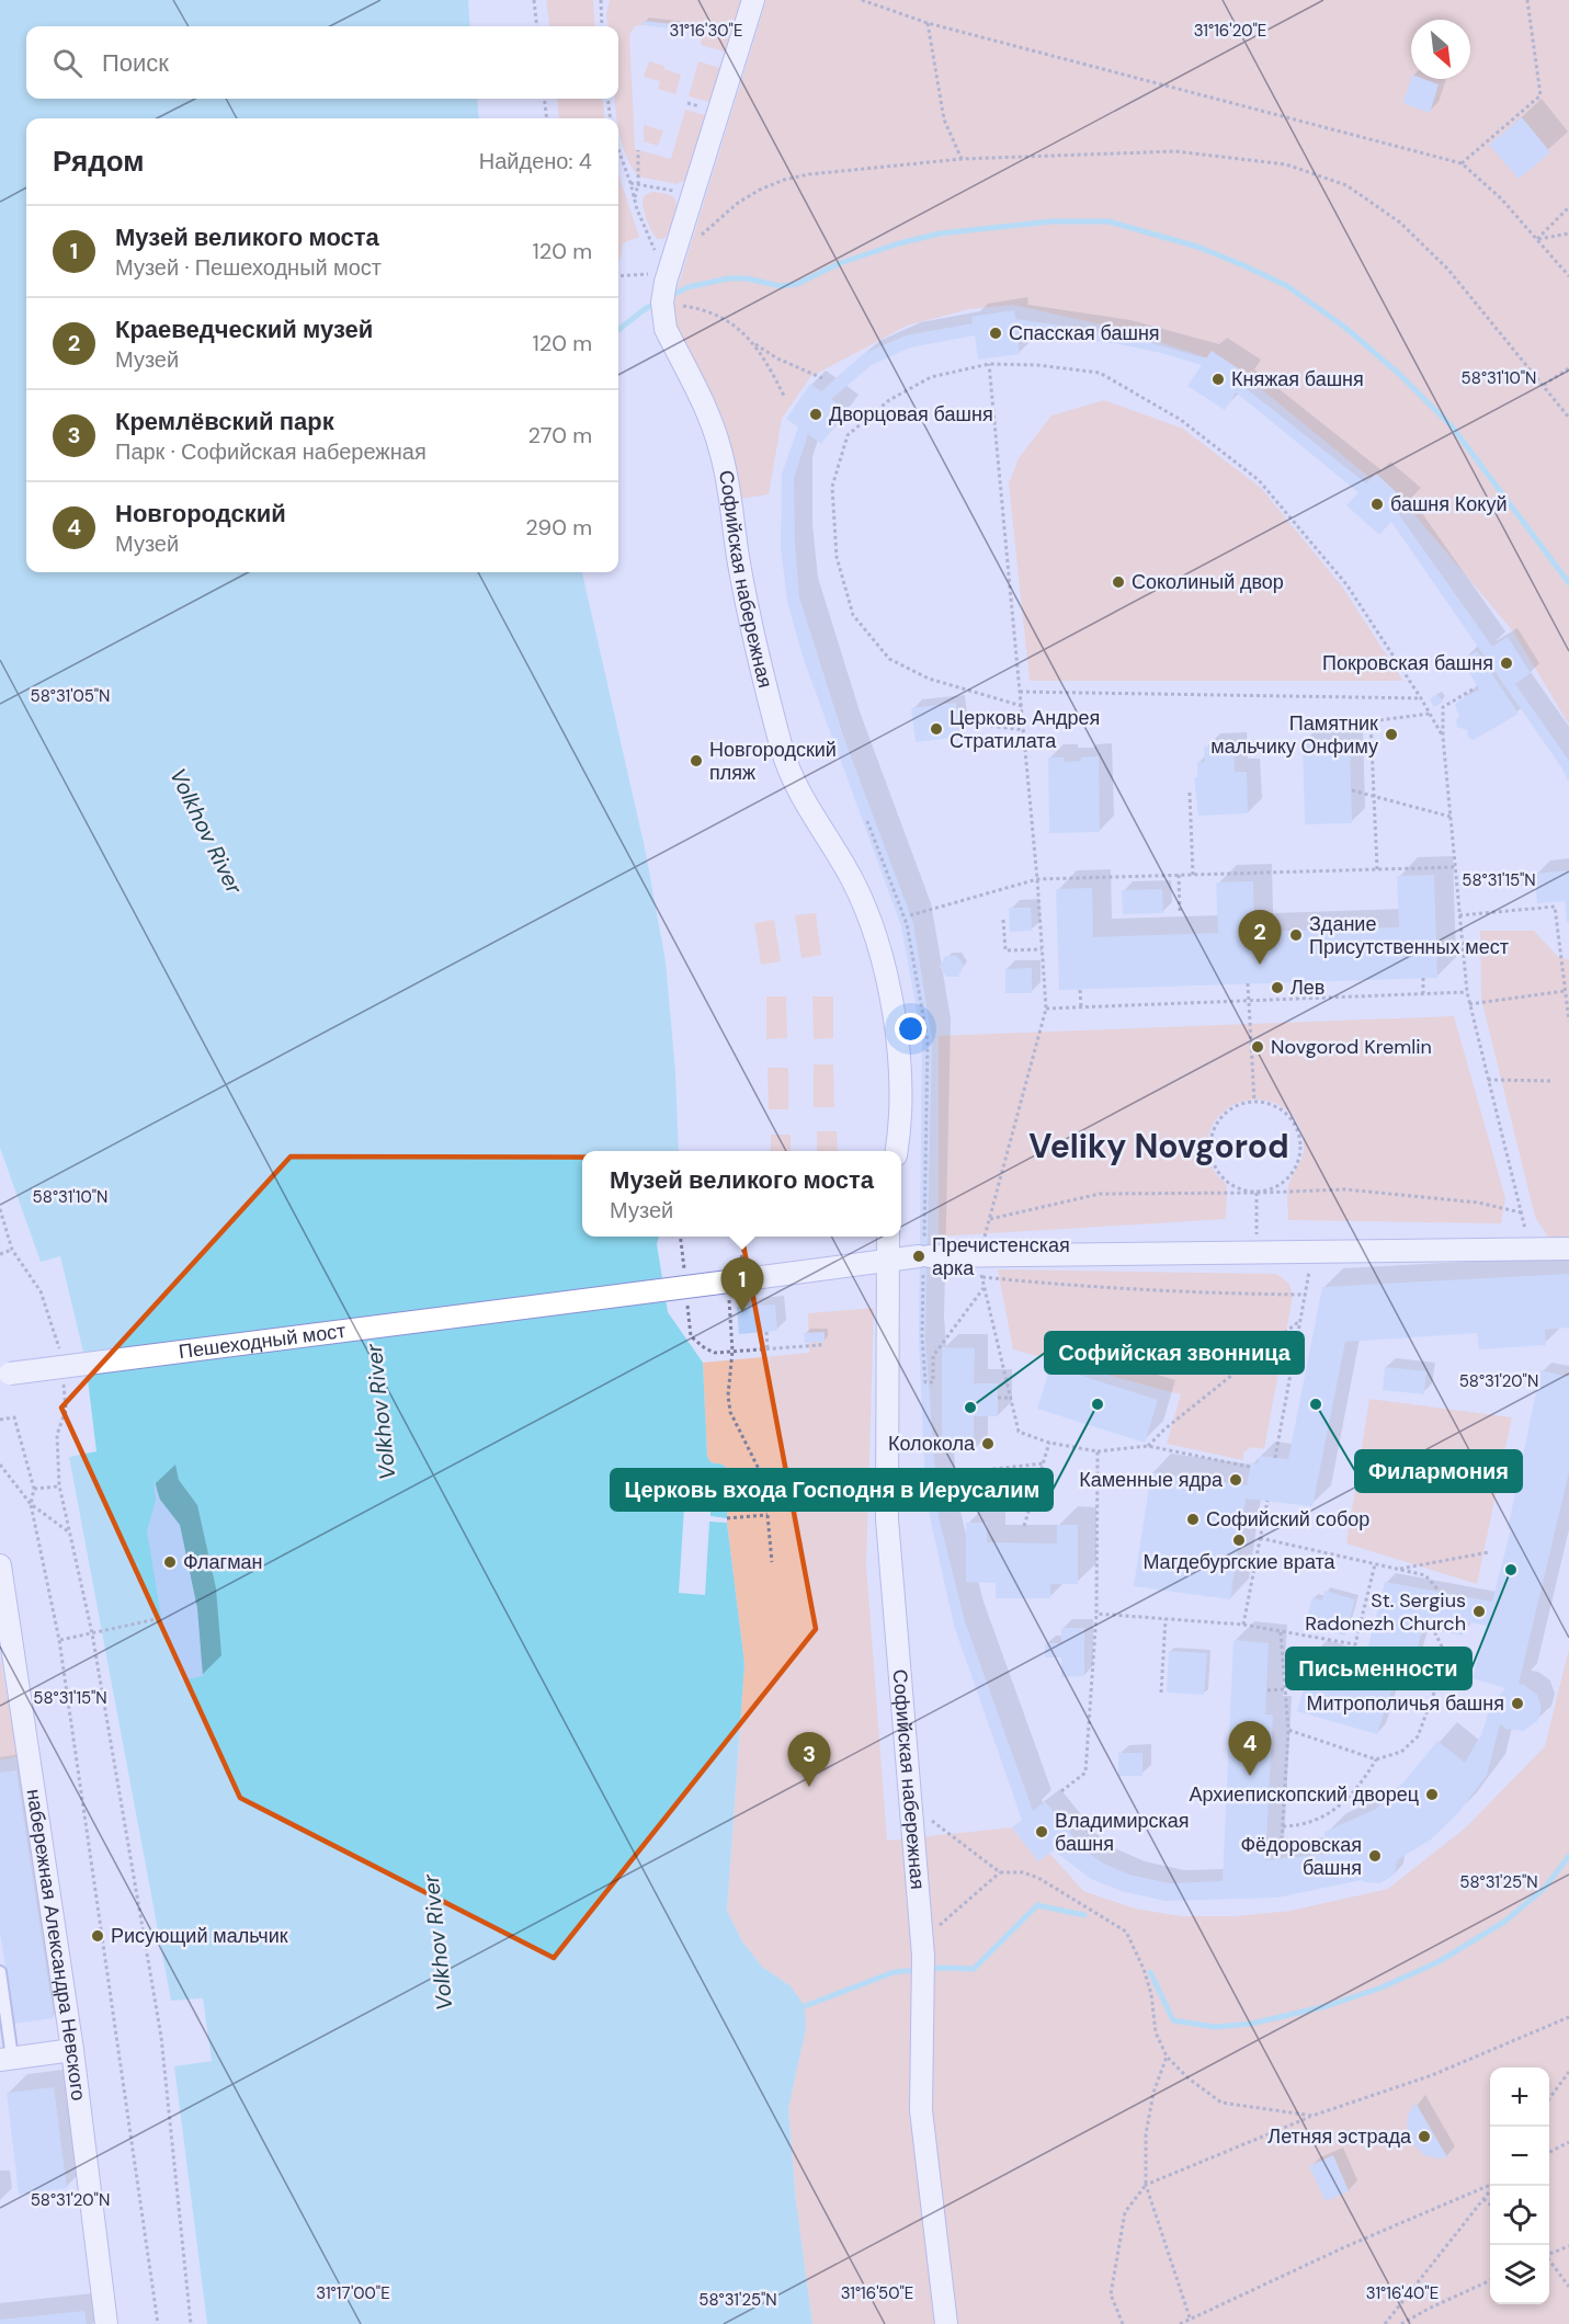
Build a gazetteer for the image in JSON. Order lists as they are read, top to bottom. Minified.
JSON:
{"streets":{"street":["Софийская набережная","Пешеходный мост","набережная Александра Невского"]},"crossings":[["Софийская набережная","Пешеходный мост"]],"districts":["Veliky Novgorod"],"water":["Volkhov River"],"places":["Спасская башня","Княжая башня","Дворцовая башня","башня Кокуй","Соколиный двор","Покровская башня","Церковь Андрея Стратилата","Памятник мальчику Онфиму","Новгородский пляж","Здание Присутственных мест","Лев","Novgorod Kremlin","Пречистенская арка","Церковь входа Господня в Иерусалим","Филармония","Софийская звонница","Колокола","Каменные ядра","Софийский собор","Магдебургские врата","Флагман","Письменности","St. Sergius Radonezh Church","Митрополичья башня","Архиепископский дворец","Владимирская башня","Фёдоровская башня","Рисующий мальчик","Летняя эстрада"],"north":"bottom right","page":{"search":"Поиск","heading":["Рядом","Найдено: 4"],"list":[{"mark":"1","name":"Музей великого моста","note":"Музей · Пешеходный мост","value":"120 m"},{"mark":"2","name":"Краеведческий музей","note":"Музей","value":"120 m"},{"mark":"3","name":"Кремлёвский парк","note":"Парк · Софийская набережная","value":"270 m"},{"mark":"4","name":"Новгородский","note":"Музей","value":"290 m"}],"pins":["2","1","4","3"],"popup":["Музей великого моста","Музей"],"map_buttons":["+","−"]},"coordinates":["31°16'30\"E","31°16'20\"E","58°31'10\"N","58°31'05\"N","58°31'15\"N","58°31'20\"N","58°31'25\"N","31°17'00\"E","31°16'50\"E","31°16'40\"E"]}
